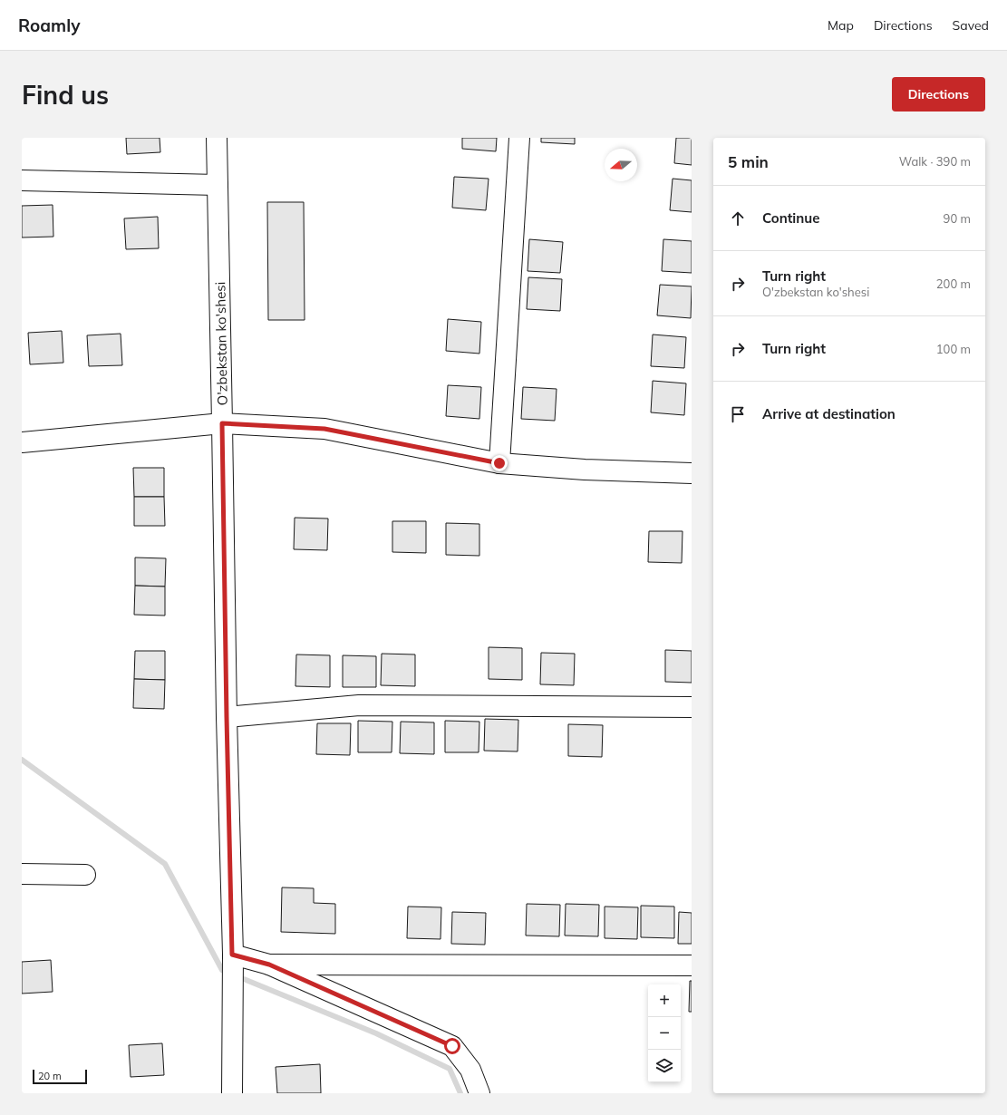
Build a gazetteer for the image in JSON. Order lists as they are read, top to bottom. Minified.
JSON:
{"streets":{"street":["O'zbekstan ko'shesi"]},"scale_bar":"20 m","north":"left","page":{"header":"Roamly","nav":["Map","Directions","Saved"],"buttons":"Directions","title":"Find us","heading":["5 min","Walk · 390 m"],"list":[["Continue","90 m"],["Turn right","O'zbekstan ko'shesi","200 m"],["Turn right","100 m"],"Arrive at destination"],"map_buttons":["+","−"],"scale":"20 m"}}
